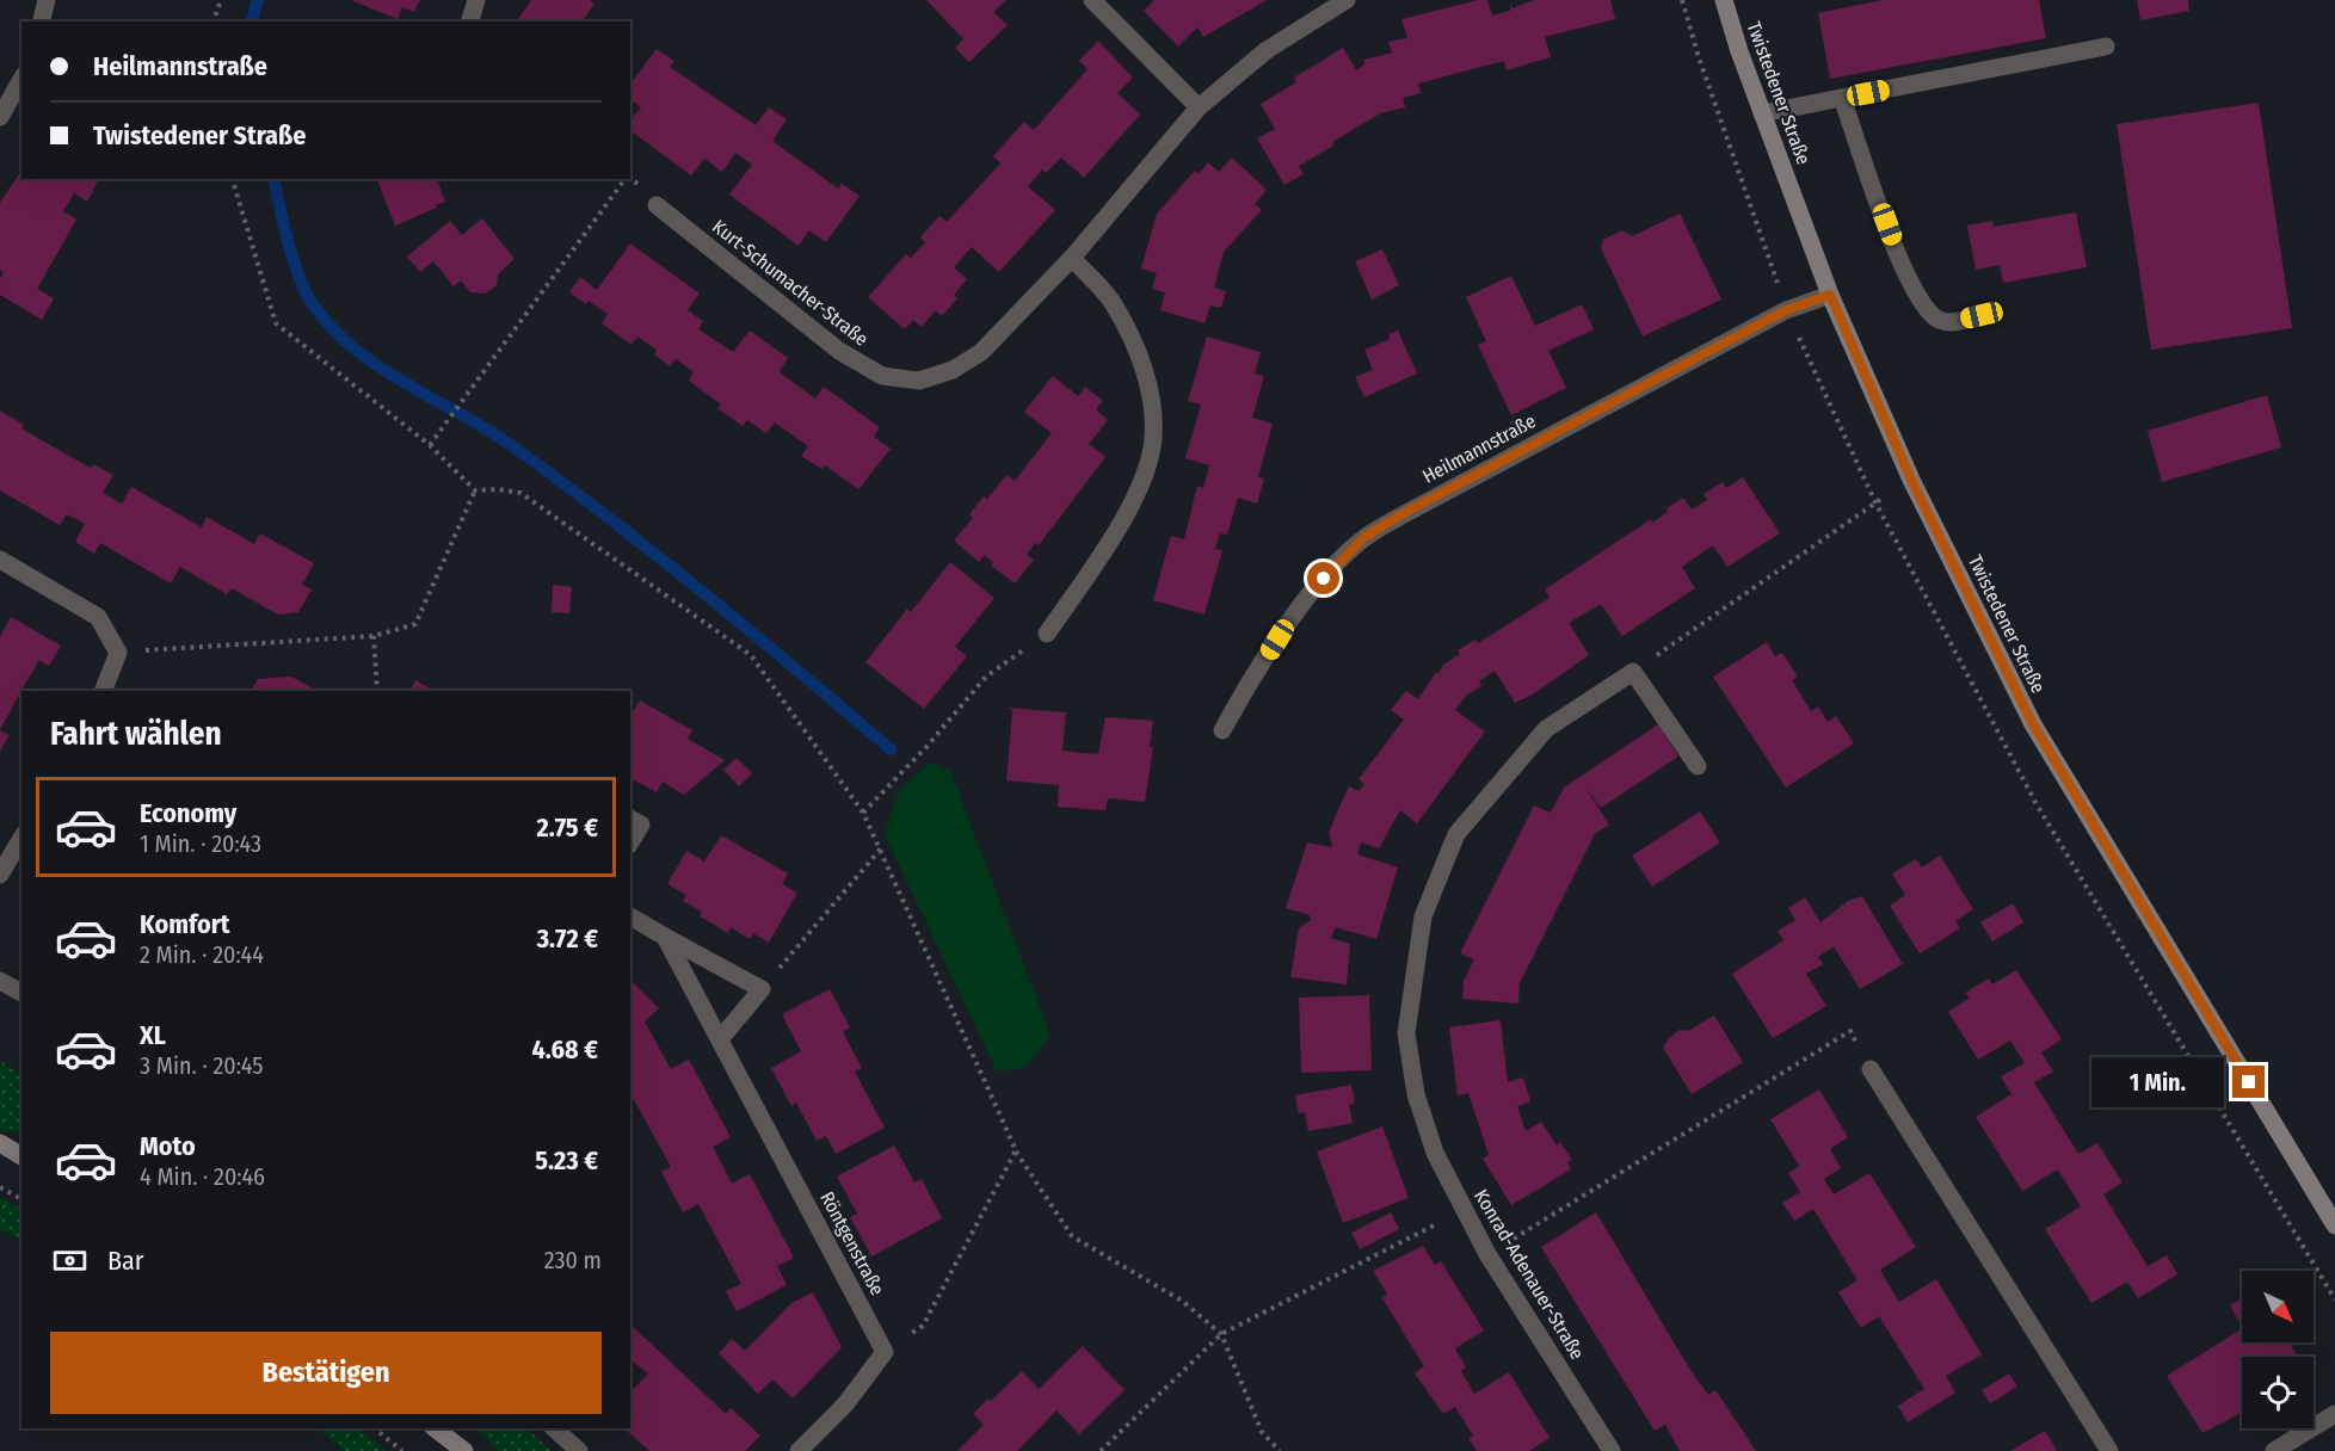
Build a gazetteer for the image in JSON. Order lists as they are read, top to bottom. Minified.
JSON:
{"streets":{"street":["Twistedener Straße","Kurt-Schumacher-Straße","Heilmannstraße","Röntgenstraße","Konrad-Adenauer-Straße"]},"crossings":[["Twistedener Straße","Heilmannstraße"]],"north":"bottom right","page":{"banner":["Heilmannstraße","Twistedener Straße"],"heading":"Fahrt wählen","list":[{"name":"Economy","note":"1 Min. · 20:43","value":"2.75 €"},{"name":"Komfort","note":"2 Min. · 20:44","value":"3.72 €"},{"name":"XL","note":"3 Min. · 20:45","value":"4.68 €"},{"name":"Moto","note":"4 Min. · 20:46","value":"5.23 €"}],"bubble":"1 Min.","pay":["Bar","230 m"],"buttons":"Bestätigen"}}
